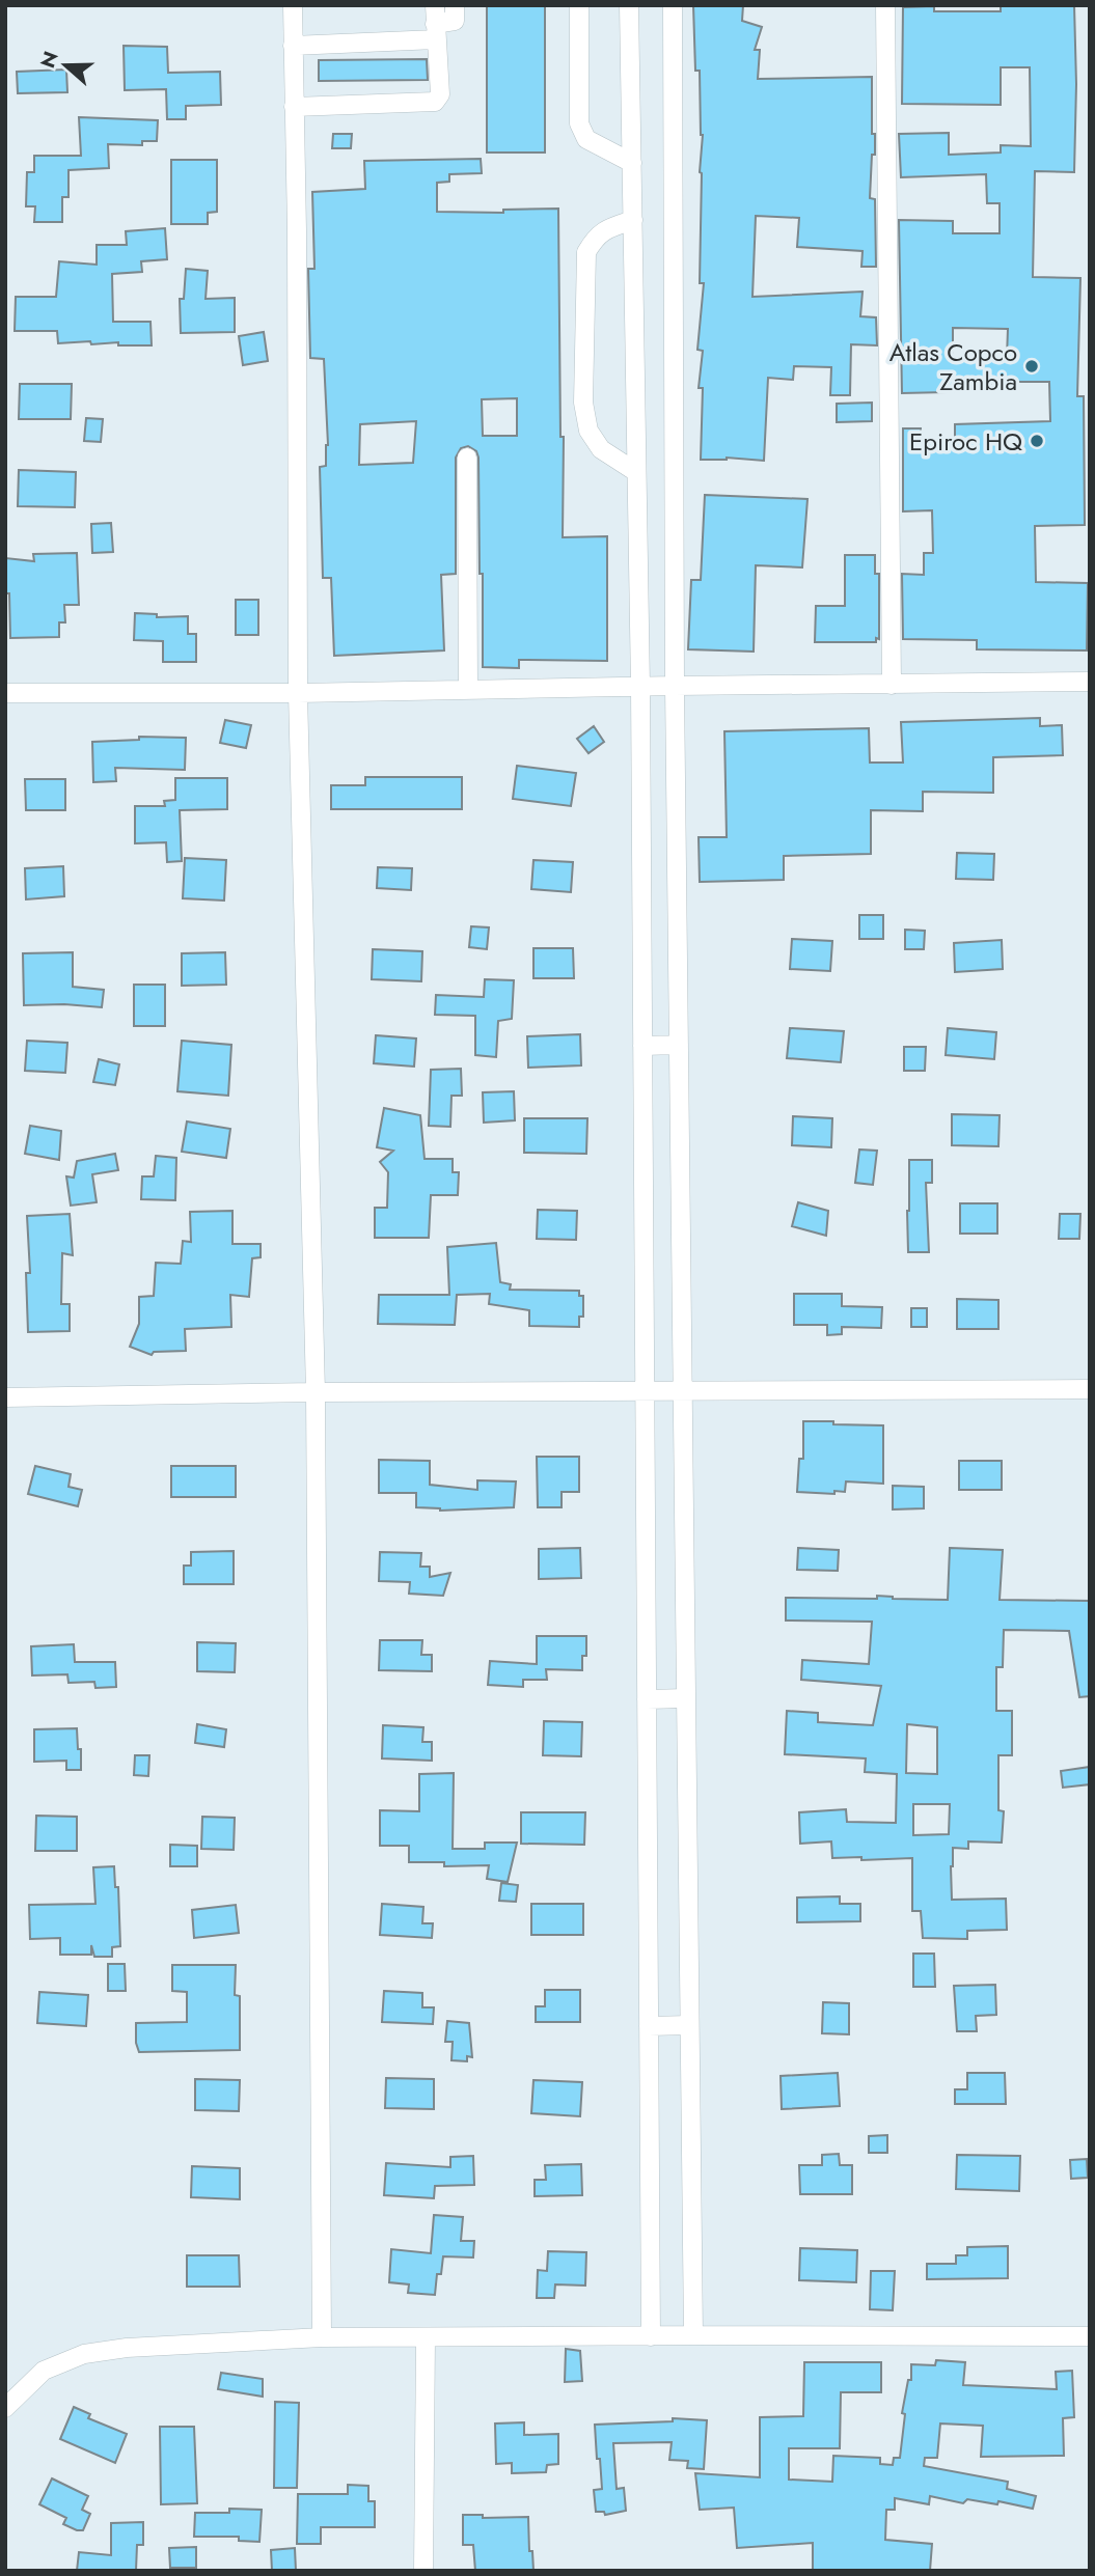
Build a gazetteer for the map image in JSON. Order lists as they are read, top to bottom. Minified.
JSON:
{"places":["Atlas Copco Zambia","Epiroc HQ"],"north":"left"}
